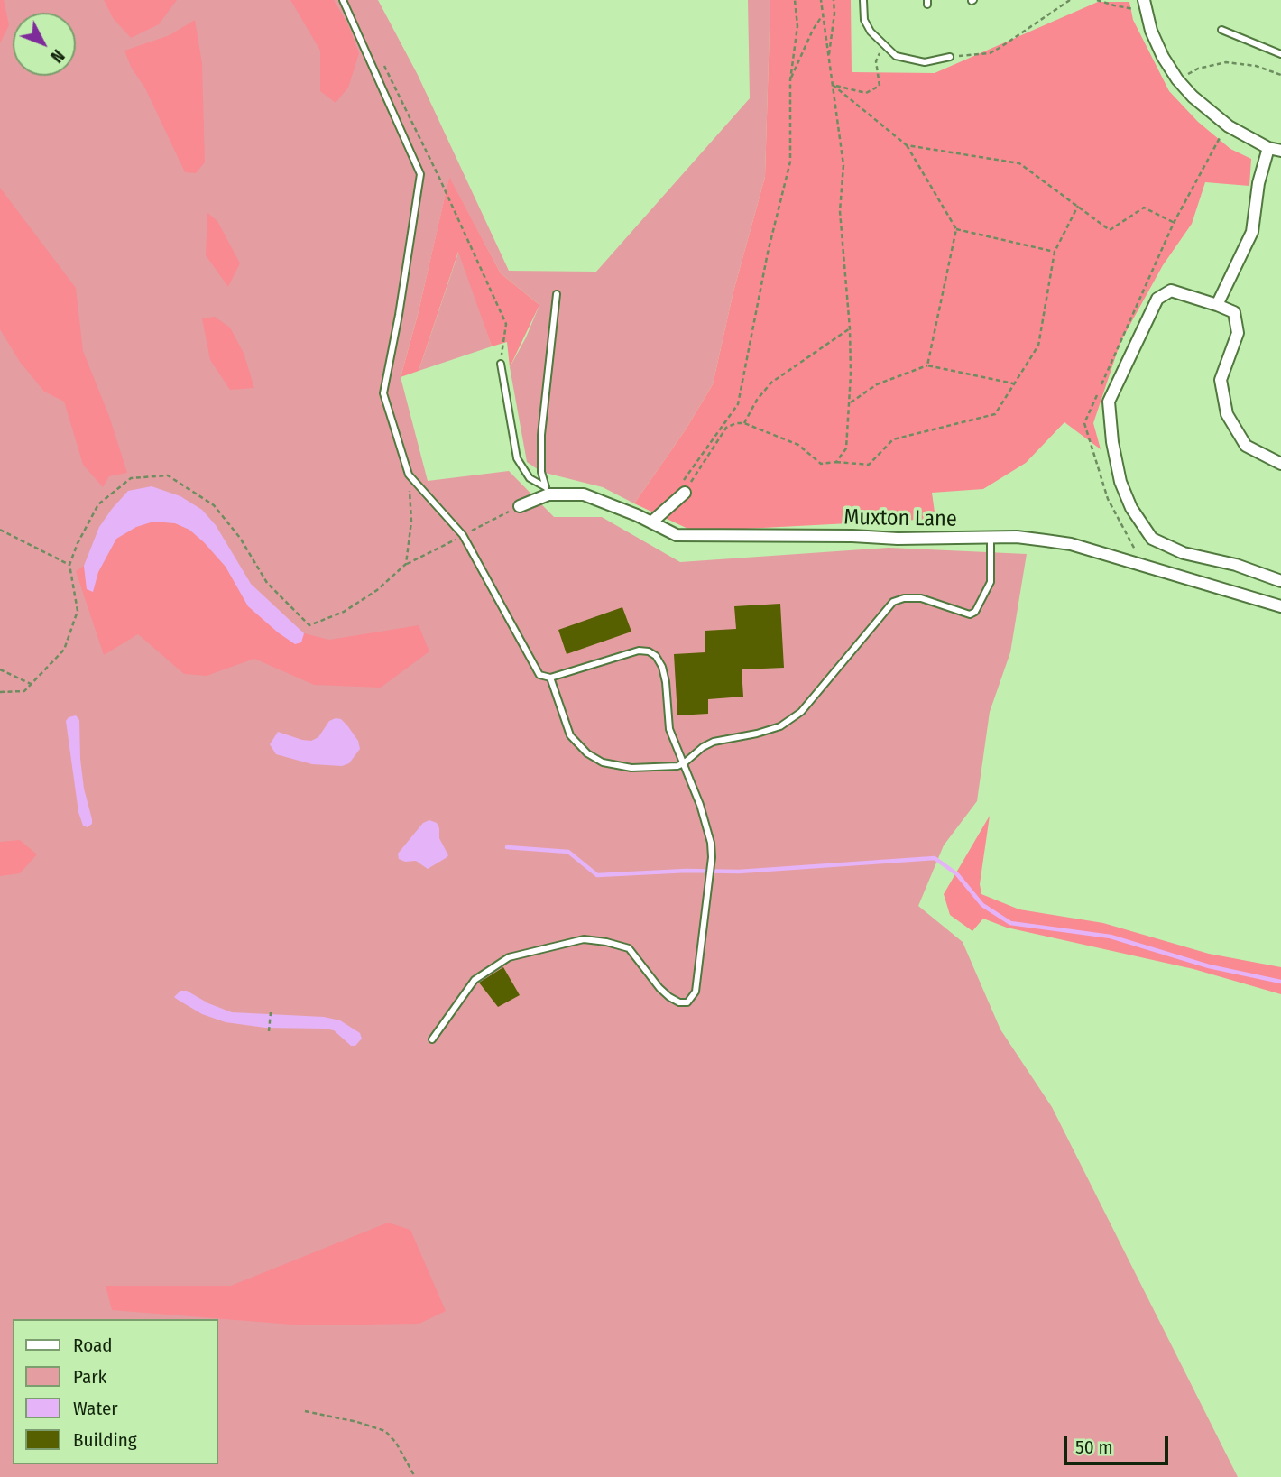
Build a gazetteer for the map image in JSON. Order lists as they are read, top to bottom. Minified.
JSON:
{"streets":{"street":["Muxton Lane"]},"legend":["Road","Park","Water","Building"],"scale_bar":"50 m","north":"bottom right"}
